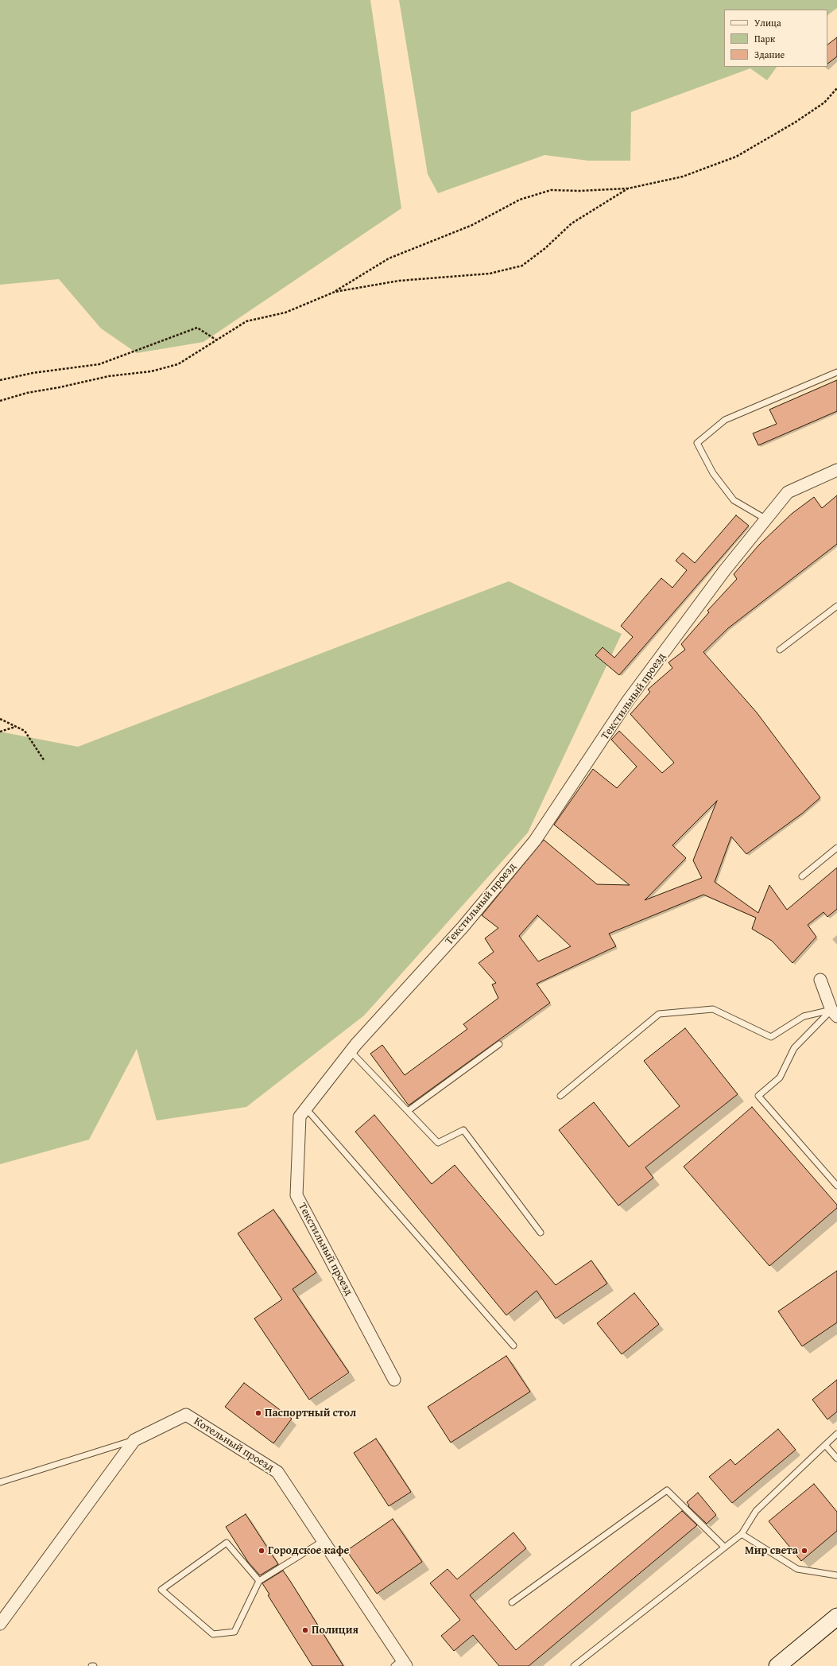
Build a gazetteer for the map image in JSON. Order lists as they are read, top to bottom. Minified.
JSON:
{"streets":{"street":["Текстильный проезд","Котельный проезд"]},"places":["Паспортный стол","Городское кафе","Мир света","Полиция"],"legend":["Улица","Парк","Здание"]}
